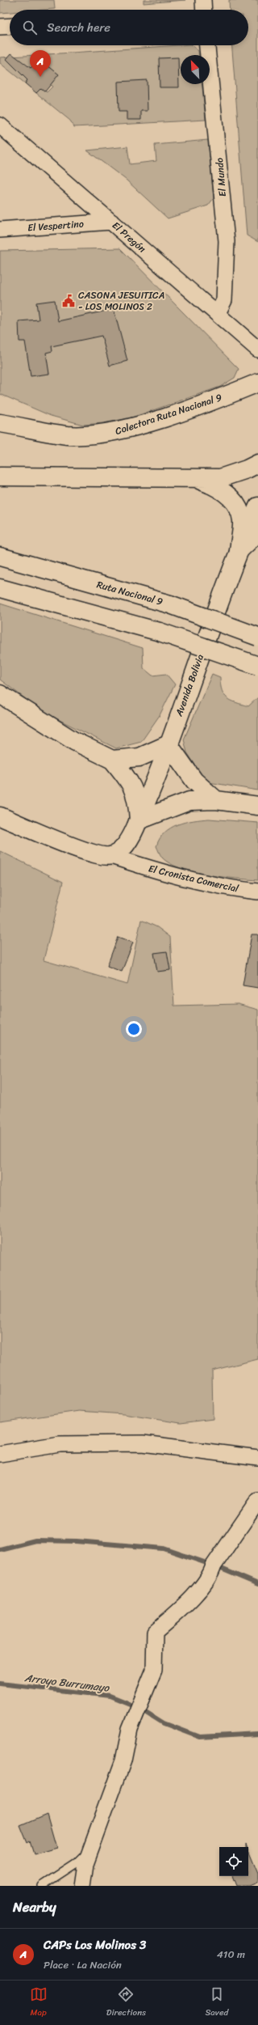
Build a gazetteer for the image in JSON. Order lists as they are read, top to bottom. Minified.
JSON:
{"streets":{"main road":["Colectora Ruta Nacional 9","Ruta Nacional 9","Avenida Bolivia"],"street":["El Mundo","El Vespertino","El Pregón","El Cronista Comercial"]},"crossings":[["El Mundo","El Pregón"],["El Vespertino","El Pregón"],["Avenida Bolivia","El Cronista Comercial"]],"water":["Arroyo Burrumayo"],"places":{"public building":["CASONA JESUITICA - LOS MOLINOS 2"]},"north":"top left","page":{"search":"Search here","pins":"A","heading":"Nearby","list":[{"mark":"A","name":"CAPs Los Molinos 3","note":"Place · La Nación","value":"410 m"}],"nav":["Map","Directions","Saved"]}}
